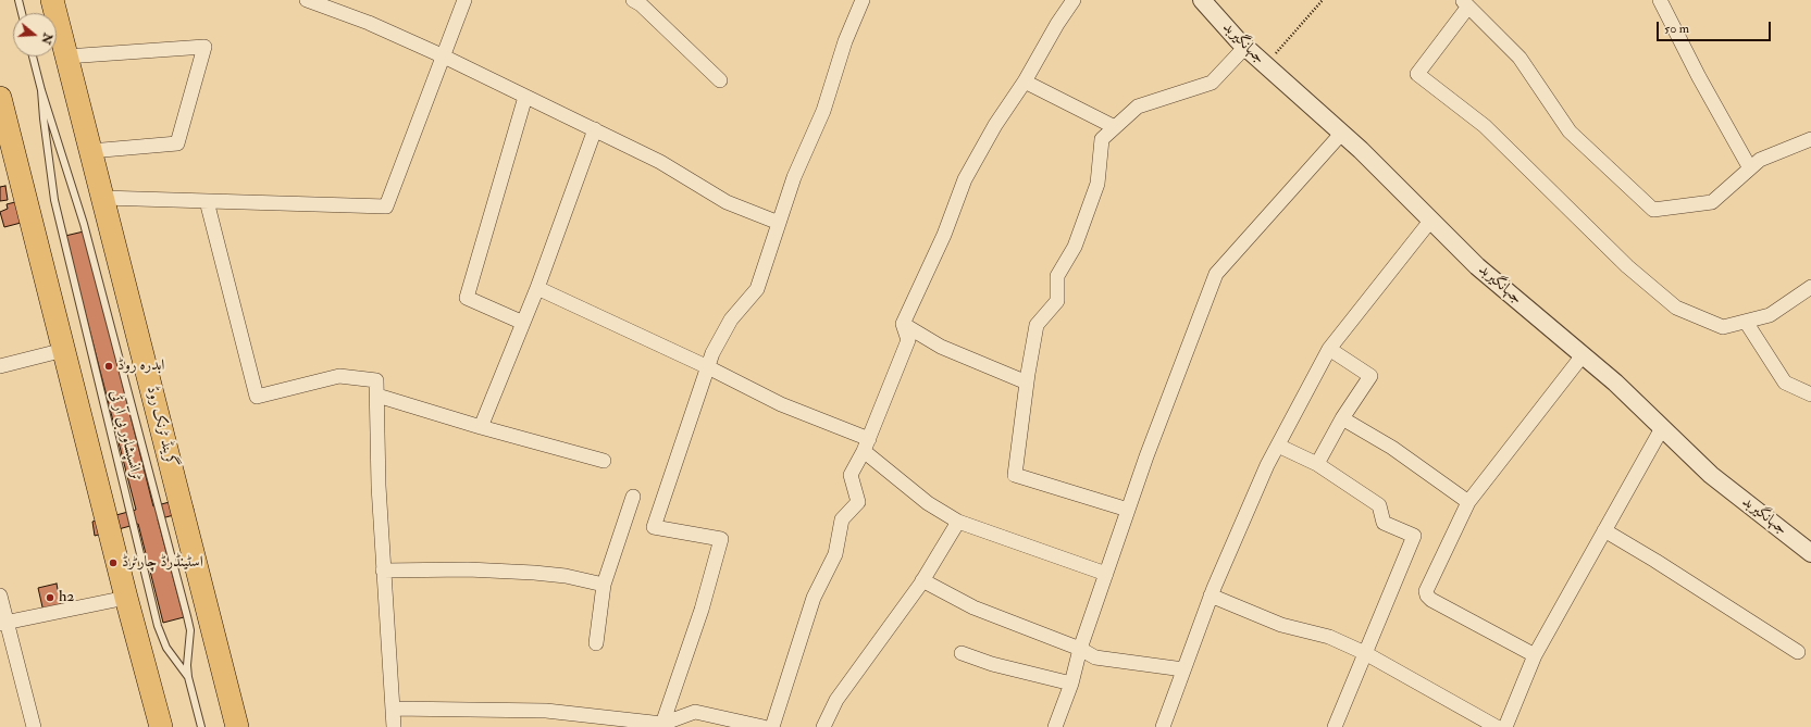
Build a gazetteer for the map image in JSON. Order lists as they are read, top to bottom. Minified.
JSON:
{"streets":{"highway":["گرینڈ ٹرنک روڈ"],"street":["جہانگیربد"],"lane":["ٹرانسپشاور بی آر ٹی"]},"places":["ابدرہ روڈ","اسٹینڈرڈ چارٹرڈ","h2"],"scale_bar":"50 m","north":"right"}
